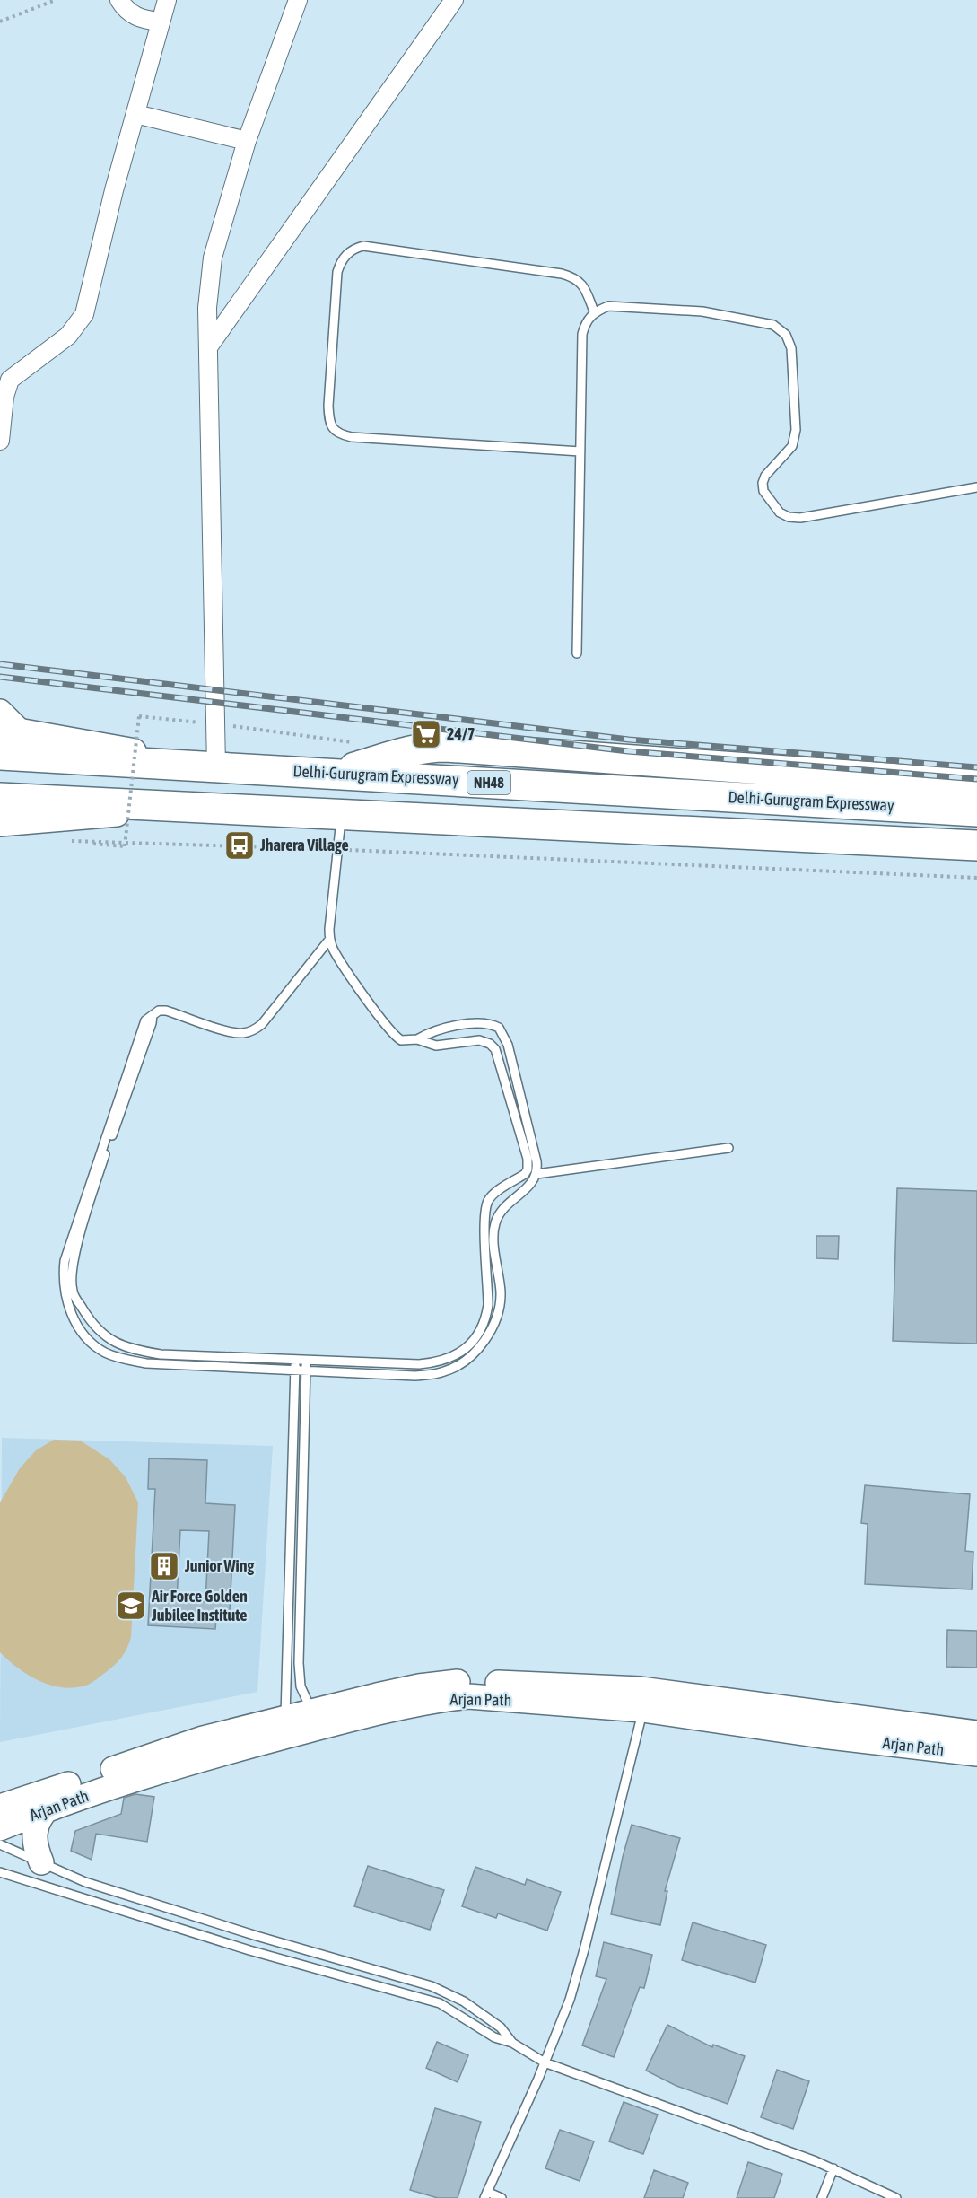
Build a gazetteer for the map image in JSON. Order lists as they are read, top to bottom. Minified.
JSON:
{"streets":{"highway":["Delhi-Gurugram Expressway","NH48"],"main road":["Arjan Path"]},"places":{"supermarket":["24/7"],"bus stop":["Jharera Village"],"building":["Junior Wing"],"school or university":["Air Force Golden Jubilee Institute"]}}
